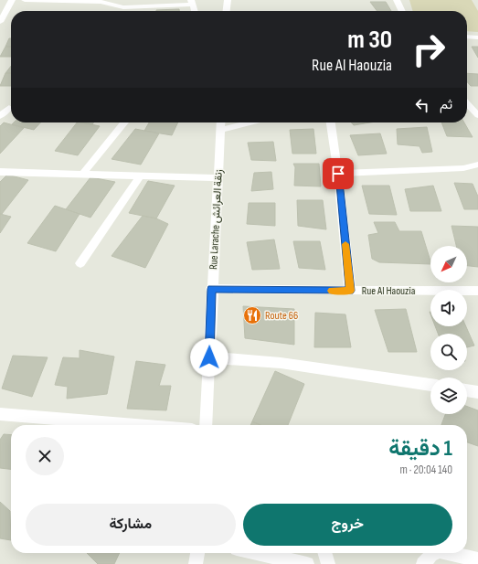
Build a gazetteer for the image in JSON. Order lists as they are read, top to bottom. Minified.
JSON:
{"streets":{"street":["Rue Larache زنقة العرائش","Rue Al Haouzia"]},"crossings":[["Rue Larache زنقة العرائش","Rue Al Haouzia"]],"places":{"restaurant":["Route 66"]},"north":"bottom left","page":{"turn":["30 m","Rue Al Haouzia"],"then":"ثم","heading":["1 دقيقة","140 m · 20:04"],"buttons":["خروج","مشاركة"]}}
